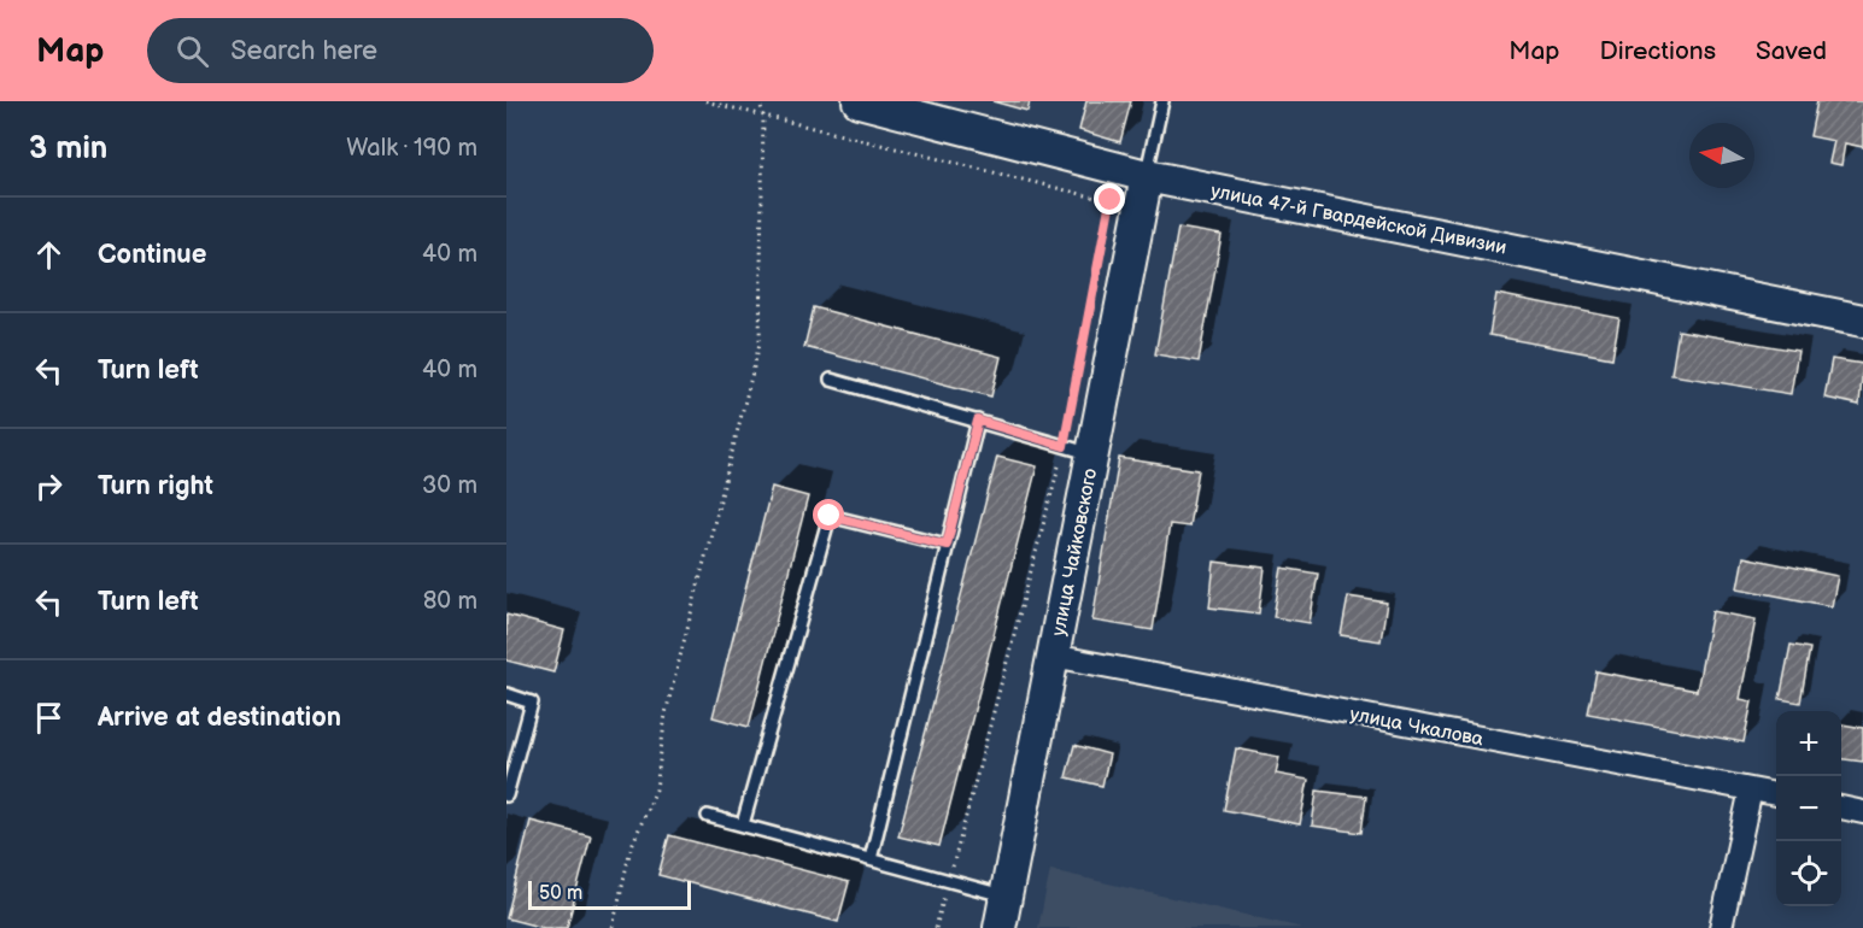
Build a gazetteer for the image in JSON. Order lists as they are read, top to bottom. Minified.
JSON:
{"streets":{"street":["улица 47-й Гвардейской Дивизии","улица Чайковского","улица Чкалова"]},"crossings":[["улица 47-й Гвардейской Дивизии","улица Чайковского"],["улица Чайковского","улица Чкалова"]],"scale_bar":"50 m","north":"left","page":{"header":"Map","search":"Search here","nav":["Map","Directions","Saved"],"heading":["3 min","Walk · 190 m"],"list":[["Continue","40 m"],["Turn left","40 m"],["Turn right","30 m"],["Turn left","80 m"],"Arrive at destination"],"map_buttons":["+","−"],"scale":"50 m"}}
